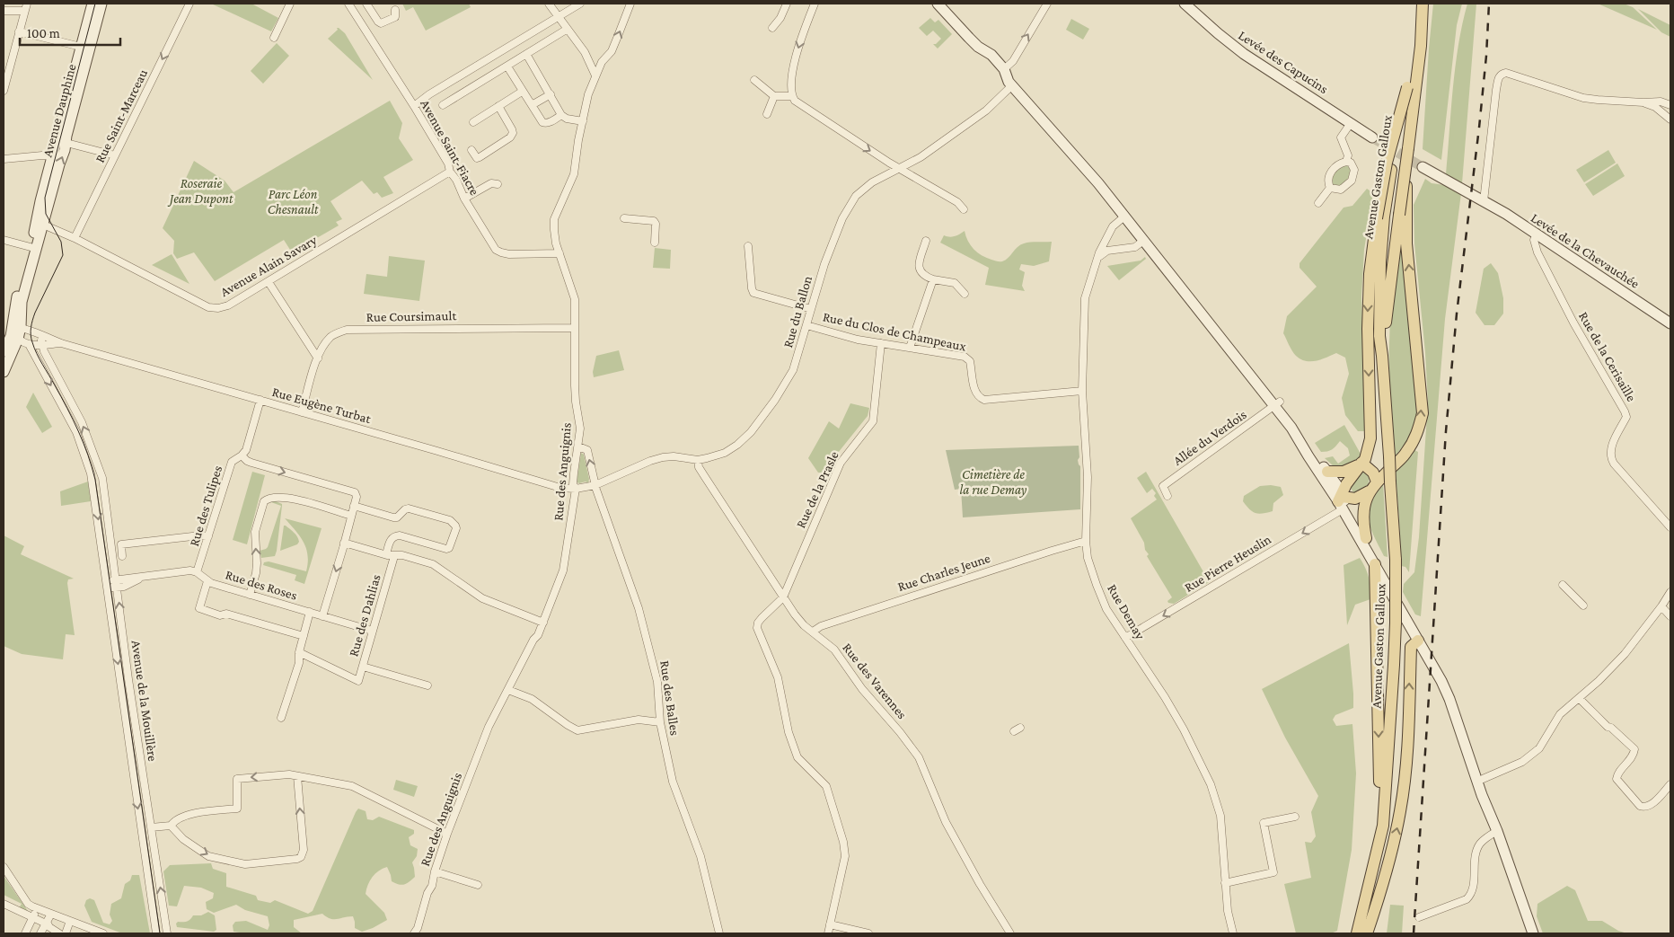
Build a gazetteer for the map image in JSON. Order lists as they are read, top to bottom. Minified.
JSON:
{"streets":{"main road":["Levée des Capucins","Avenue Dauphine","Avenue Gaston Galloux","Levée de la Chevauchée"],"street":["Rue Saint-Marceau","Avenue Saint-Fiacre","Avenue Alain Savary","Rue du Ballon","Rue Coursimault","Rue du Clos de Champeaux","Rue de la Cerisaille","Rue Eugène Turbat","Allée du Verdois","Rue des Anguignis","Rue de la Prasle","Rue des Tulipes","Rue Pierre Heuslin","Rue Charles Jeune","Rue des Roses","Rue Demay","Rue des Dahlias","Rue des Varennes","Rue des Balles","Avenue de la Mouillère"]},"crossings":[["Avenue Dauphine","Avenue Alain Savary"],["Avenue Dauphine","Rue Eugène Turbat"],["Rue Saint-Marceau","Avenue Alain Savary"],["Avenue Saint-Fiacre","Avenue Alain Savary"],["Avenue Saint-Fiacre","Rue des Anguignis"],["Levée de la Chevauchée","Rue de la Cerisaille"],["Rue du Ballon","Rue du Clos de Champeaux"],["Rue du Ballon","Rue Eugène Turbat"],["Rue du Ballon","Rue des Anguignis"],["Rue du Ballon","Rue des Varennes"],["Rue du Ballon","Rue des Balles"],["Rue Coursimault","Rue Eugène Turbat"],["Rue Coursimault","Rue des Anguignis"],["Rue du Clos de Champeaux","Rue de la Prasle"],["Rue du Clos de Champeaux","Rue Demay"],["Rue Eugène Turbat","Rue des Anguignis"],["Rue Eugène Turbat","Rue des Tulipes"],["Rue Eugène Turbat","Avenue de la Mouillère"],["Rue des Anguignis","Rue des Balles"],["Rue de la Prasle","Rue des Varennes"],["Rue des Tulipes","Rue des Roses"],["Rue Pierre Heuslin","Rue Demay"],["Rue Charles Jeune","Rue Demay"],["Rue Charles Jeune","Rue des Varennes"],["Rue des Roses","Rue des Dahlias"]],"one_way":["Rue Saint-Marceau","Rue Pierre Heuslin"],"parks":["Roseraie Jean Dupont","Parc Léon Chesnault","Cimetière de la rue Demay"],"scale_bar":"100 m"}
